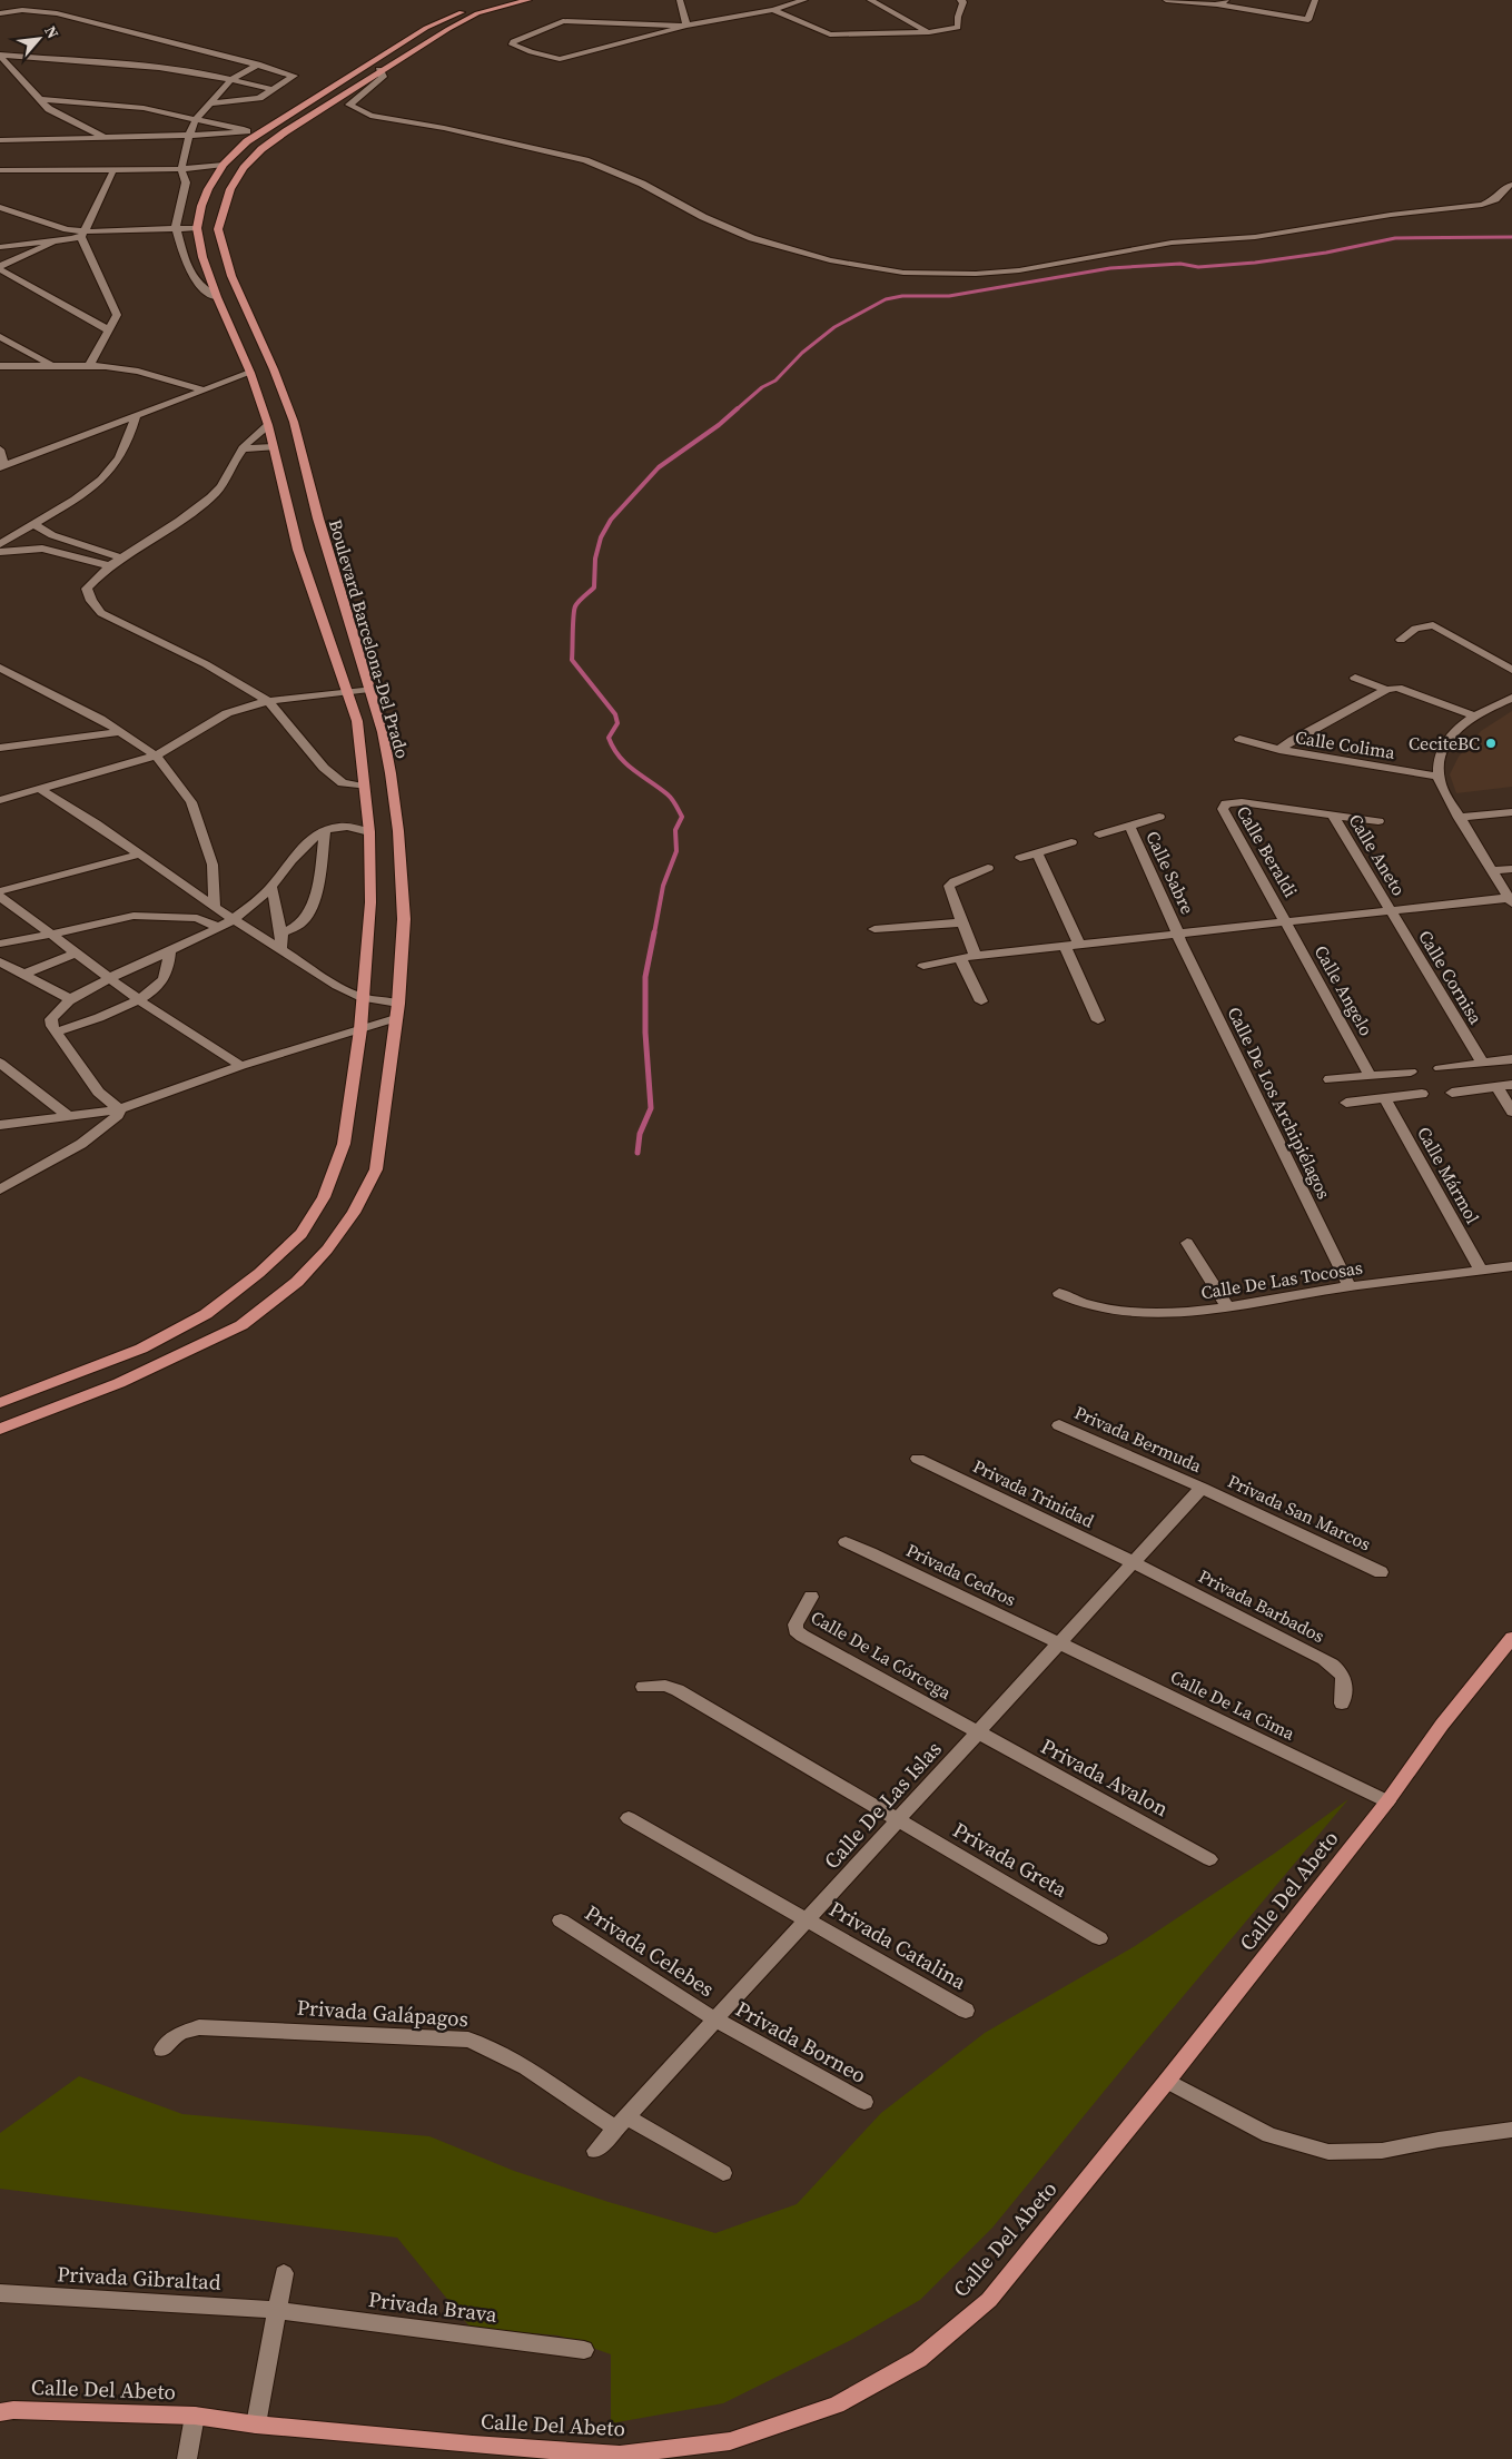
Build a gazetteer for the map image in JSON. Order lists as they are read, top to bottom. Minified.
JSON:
{"streets":{"main road":["Boulevard Barcelona-Del Prado","Calle Del Abeto"],"street":["Calle Colima","Calle Beraldi","Calle Aneto","Calle Sabre","Calle Cornisa","Calle Angelo","Calle De Los Archipiélagos","Calle Mármol","Calle De Las Tocosas","Privada Bermuda","Privada Trinidad","Privada San Marcos","Privada Cedros","Privada Barbados","Calle De La Córcega","Calle De La Cima","Privada Avalon","Calle De Las Islas","Privada Greta","Privada Catalina","Privada Celebes","Privada Galápagos","Privada Borneo","Privada Gibraltad","Privada Brava"]},"crossings":[["Calle Beraldi","Calle Aneto"],["Calle Beraldi","Calle Angelo"],["Calle Aneto","Calle Cornisa"],["Calle Sabre","Calle De Los Archipiélagos"],["Calle De Los Archipiélagos","Calle De Las Tocosas"],["Calle Mármol","Calle De Las Tocosas"],["Privada Bermuda","Privada San Marcos"],["Privada Bermuda","Calle De Las Islas"],["Privada Trinidad","Privada Barbados"],["Privada Trinidad","Calle De Las Islas"],["Privada San Marcos","Calle De Las Islas"],["Privada Cedros","Calle De La Cima"],["Privada Cedros","Calle De Las Islas"],["Privada Barbados","Calle De Las Islas"],["Calle De La Córcega","Privada Avalon"],["Calle De La Córcega","Calle De Las Islas"],["Calle De La Cima","Calle De Las Islas"],["Calle De La Cima","Calle Del Abeto"],["Privada Avalon","Calle De Las Islas"],["Calle De Las Islas","Privada Greta"],["Calle De Las Islas","Privada Catalina"],["Calle De Las Islas","Privada Celebes"],["Calle De Las Islas","Privada Galápagos"],["Calle De Las Islas","Privada Borneo"],["Privada Celebes","Privada Borneo"],["Privada Gibraltad","Privada Brava"]],"places":["CeciteBC"],"north":"top right"}
